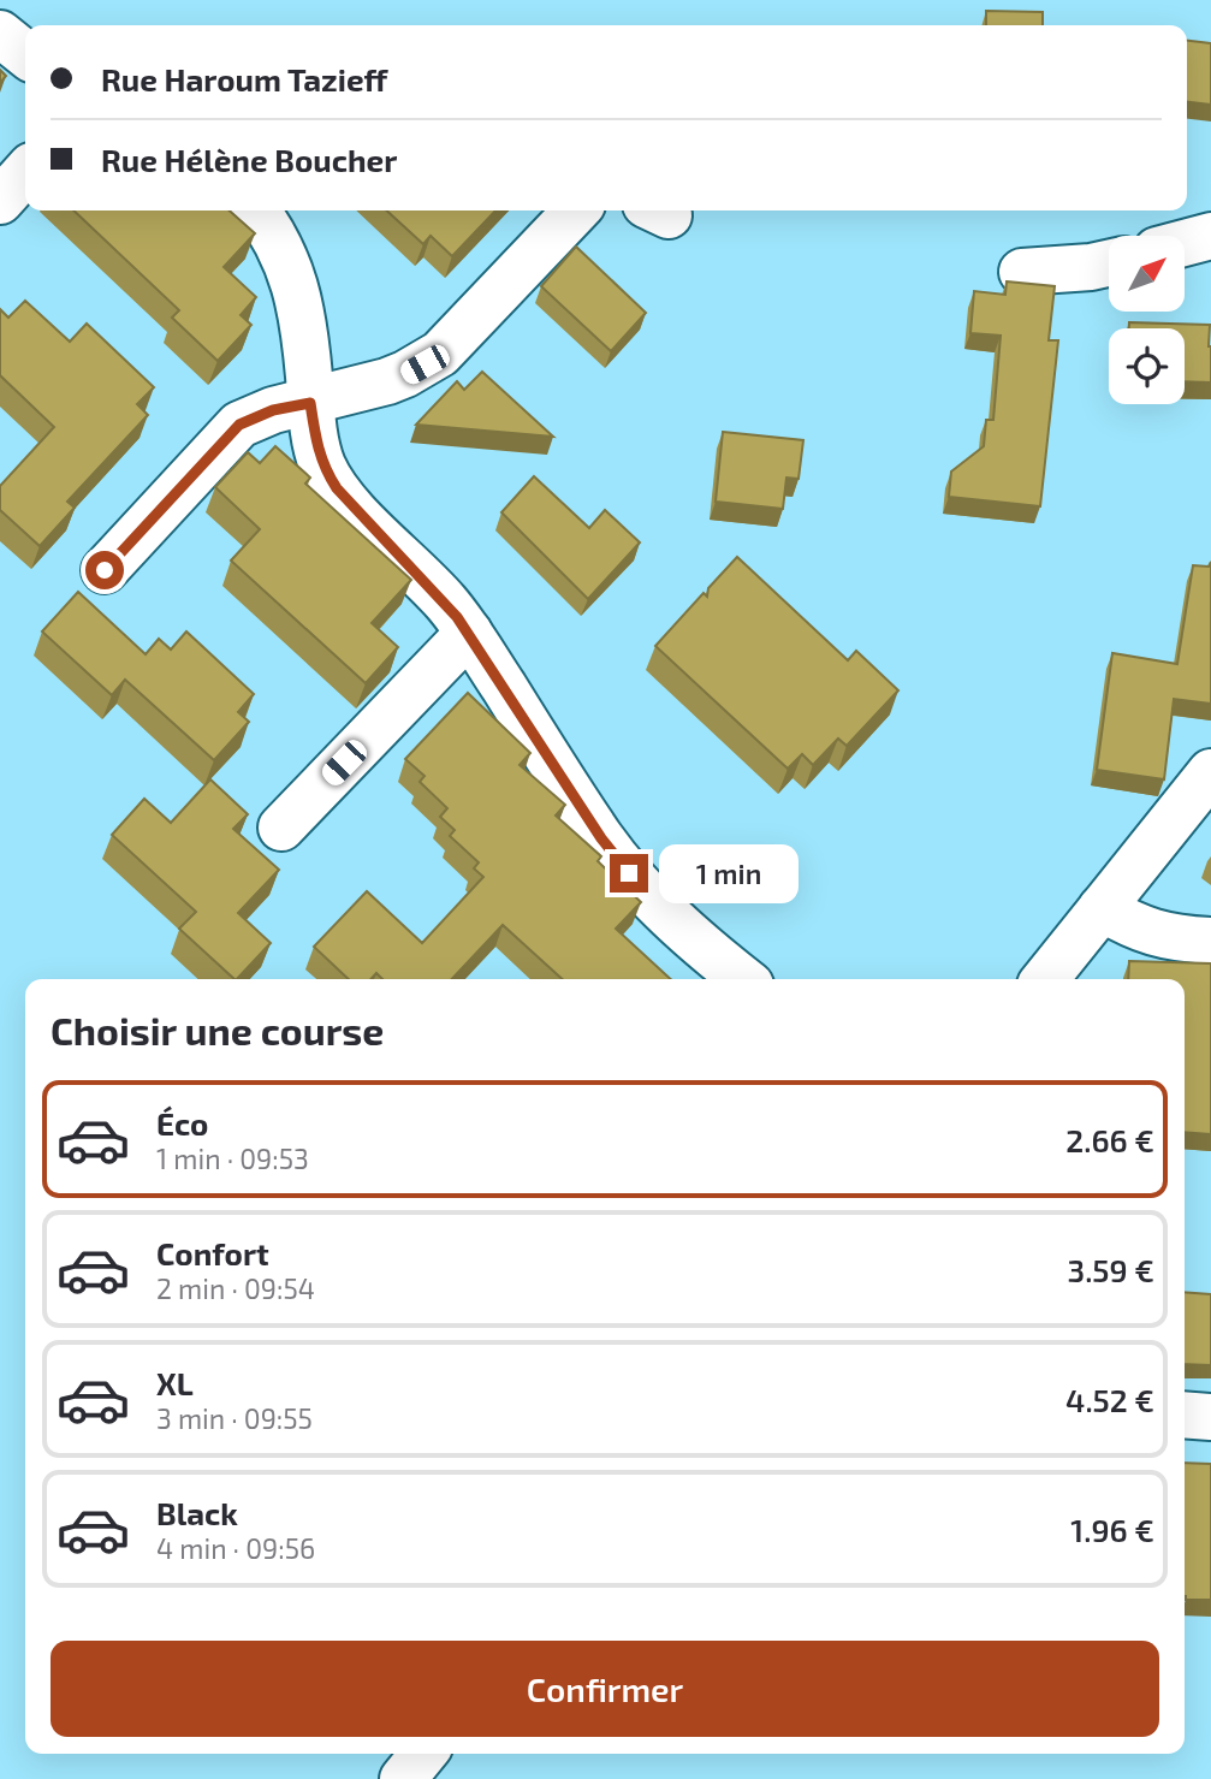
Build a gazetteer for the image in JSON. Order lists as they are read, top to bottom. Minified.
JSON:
{"north":"top right","page":{"banner":["Rue Haroum Tazieff","Rue Hélène Boucher"],"bubble":"1 min","heading":"Choisir une course","list":[{"name":"Éco","note":"1 min · 09:53","value":"2.66 €"},{"name":"Confort","note":"2 min · 09:54","value":"3.59 €"},{"name":"XL","note":"3 min · 09:55","value":"4.52 €"},{"name":"Black","note":"4 min · 09:56","value":"1.96 €"}],"buttons":"Confirmer"}}
